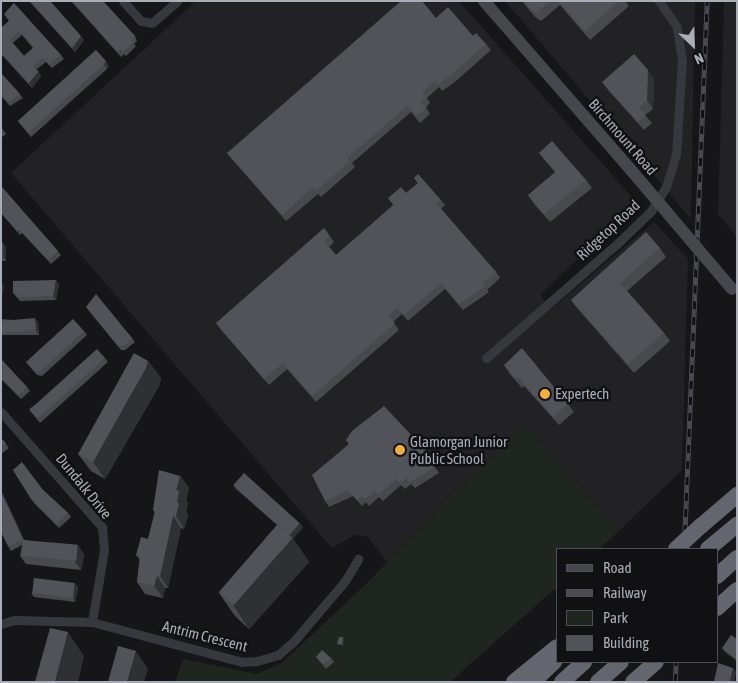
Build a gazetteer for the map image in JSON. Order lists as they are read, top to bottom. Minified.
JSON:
{"streets":{"main road":["Birchmount Road"],"street":["Ridgetop Road","Dundalk Drive","Antrim Crescent"]},"crossings":[["Dundalk Drive","Antrim Crescent"]],"places":["Expertech","Glamorgan Junior Public School"],"legend":["Road","Railway","Park","Building"],"north":"bottom right"}
